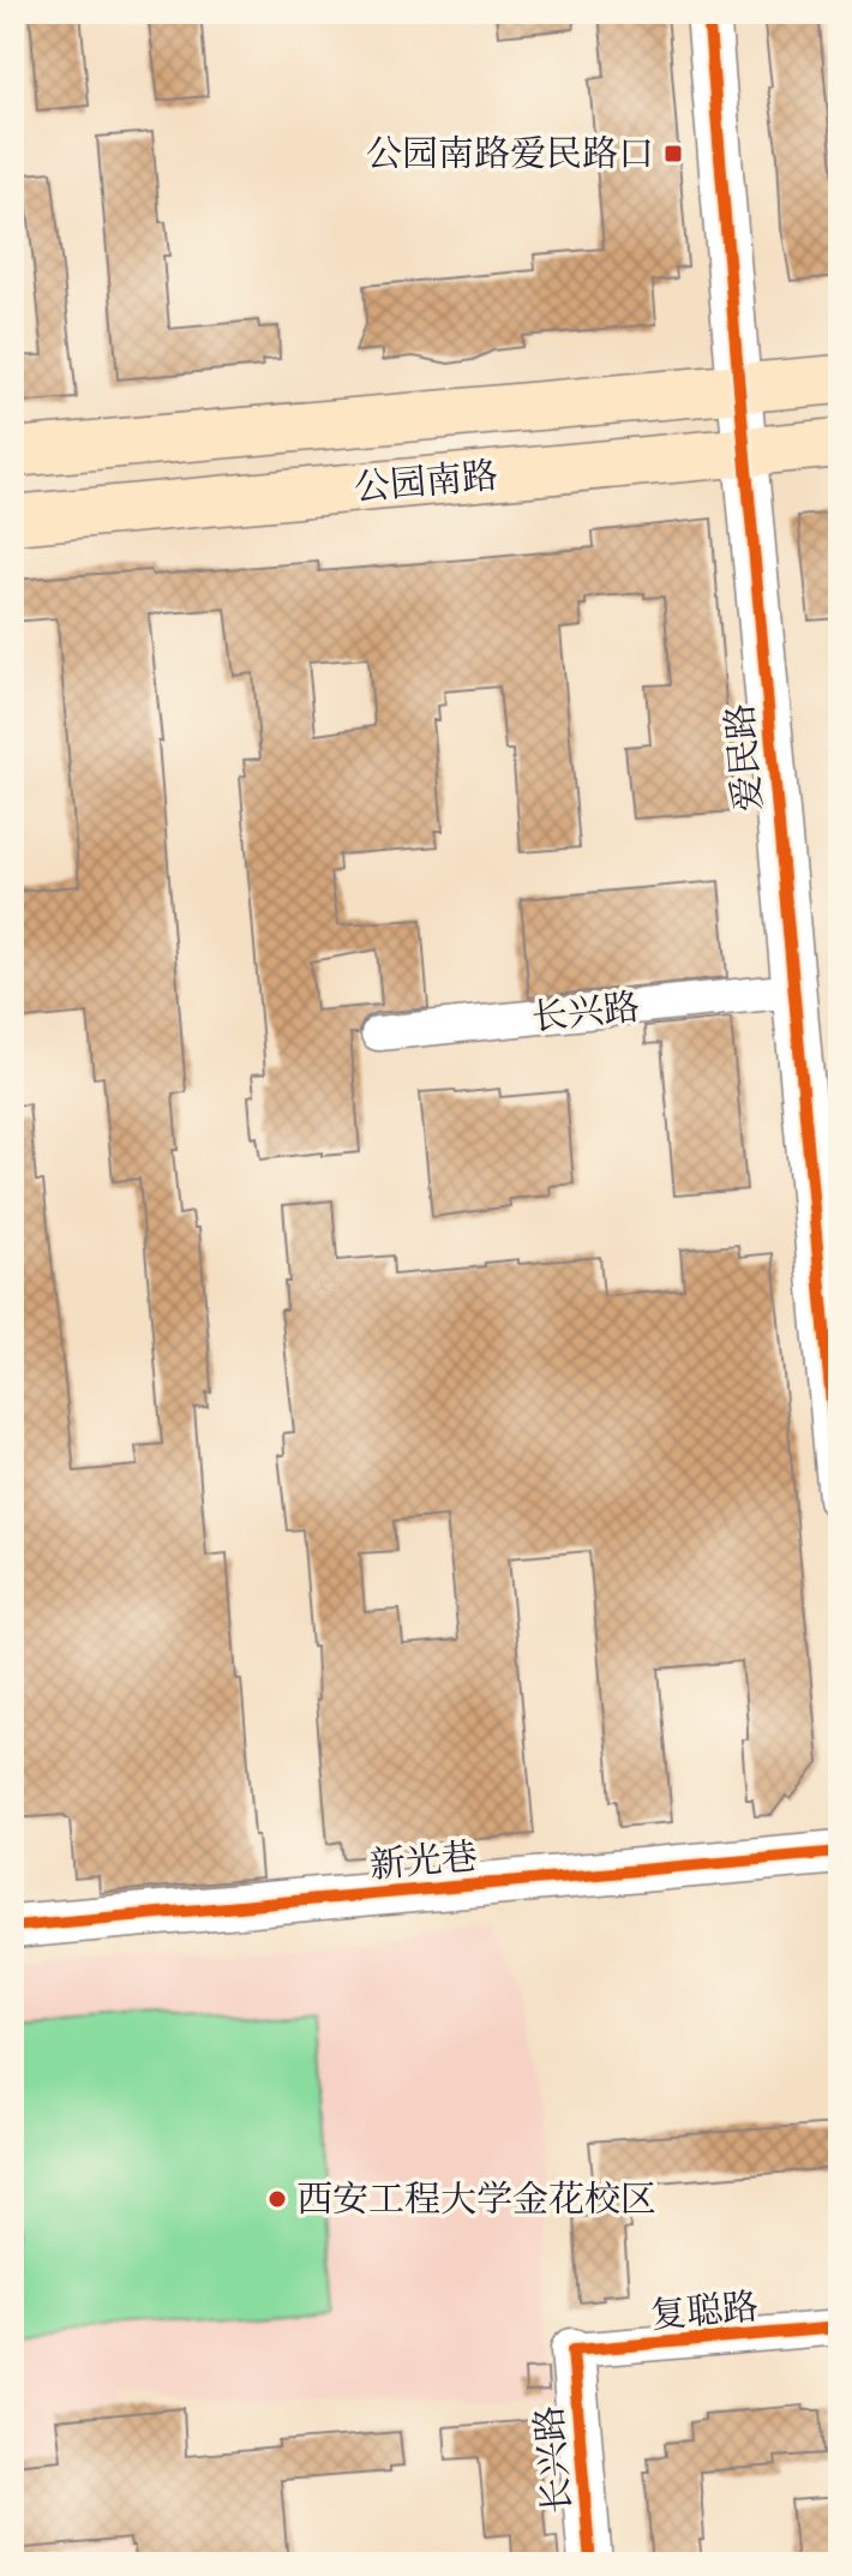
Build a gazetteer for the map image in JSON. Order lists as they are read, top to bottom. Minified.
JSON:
{"streets":{"main road":["公园南路"],"street":["爱民路","长兴路","新光巷","复聪路"]},"crossings":[["公园南路","爱民路"],["爱民路","长兴路"],["长兴路","复聪路"]],"places":{"transit":["公园南路爱民路口"],"other":["西安工程大学金花校区"]}}
